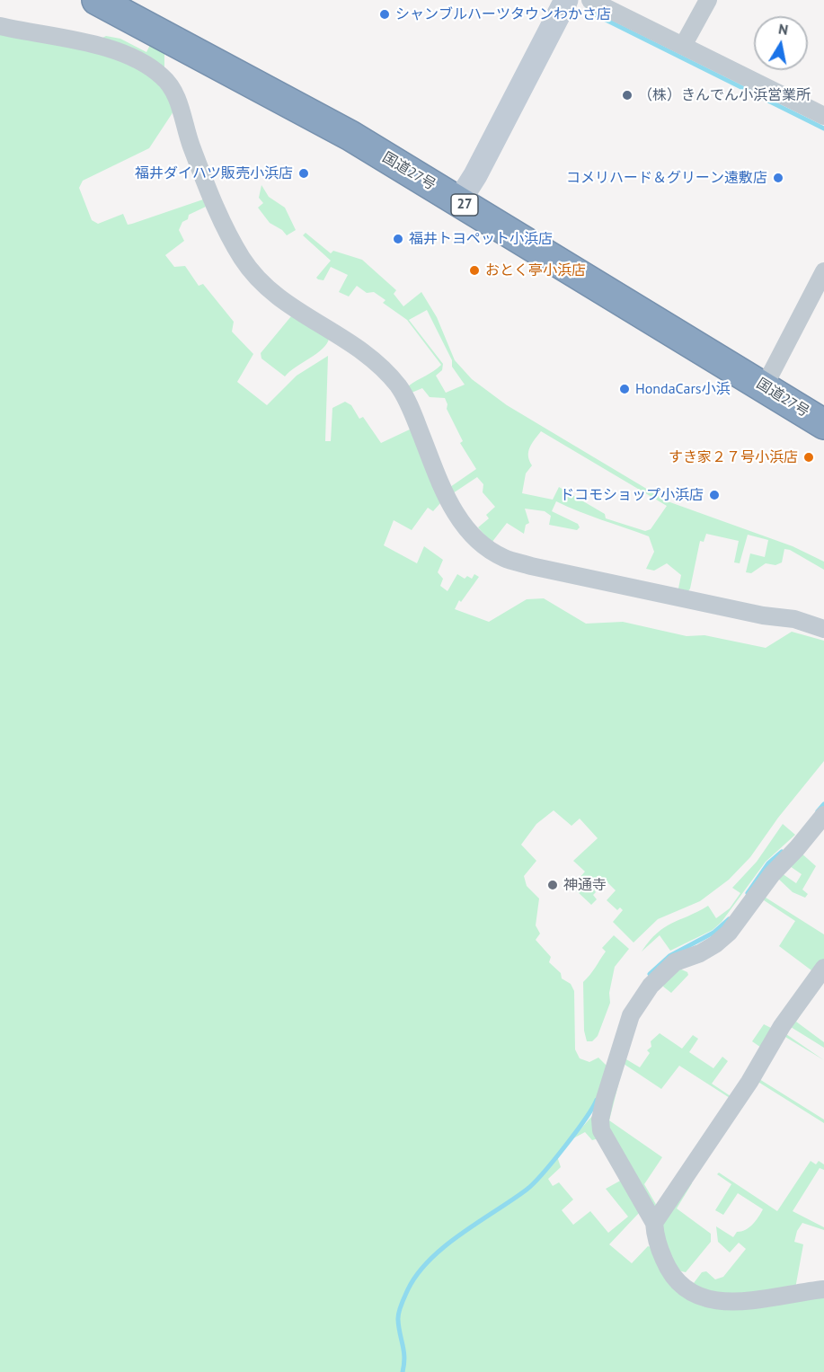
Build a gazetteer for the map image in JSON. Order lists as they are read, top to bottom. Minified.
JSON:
{"streets":{"highway":["国道27号","27"]},"places":["シャンブルハーツタウンわかさ店","（株）きんでん小浜営業所","福井ダイハツ販売小浜店","コメリハード＆グリーン遠敷店","福井トヨペット小浜店","おとく亭小浜店","HondaCars小浜","すき家２７号小浜店","ドコモショップ小浜店","神通寺"],"north":"top"}
